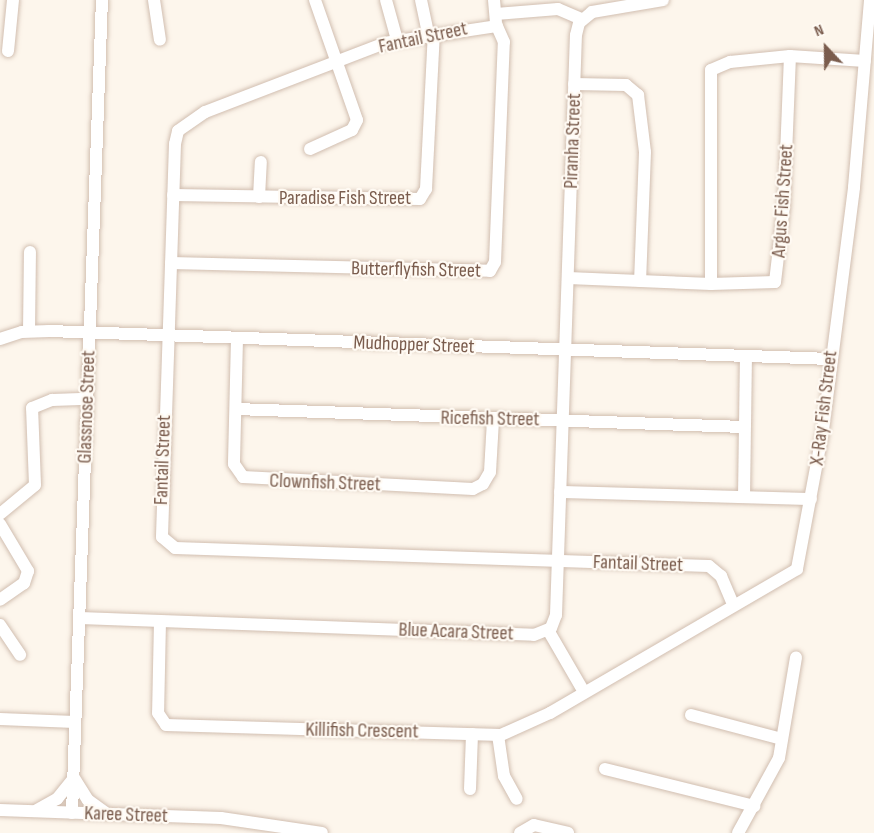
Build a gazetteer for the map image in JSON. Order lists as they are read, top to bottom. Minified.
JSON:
{"streets":{"street":["Fantail Street","Piranha Street","Paradise Fish Street","Argus Fish Street","Butterflyfish Street","Mudhopper Street","Glassnose Street","X-Ray Fish Street","Ricefish Street","Clownfish Street","Blue Acara Street","Killifish Crescent","Karee Street"]},"crossings":[["Fantail Street","Paradise Fish Street"],["Fantail Street","Butterflyfish Street"],["Fantail Street","Mudhopper Street"],["Fantail Street","X-Ray Fish Street"],["Piranha Street","Argus Fish Street"],["Piranha Street","Mudhopper Street"],["Mudhopper Street","Glassnose Street"],["Mudhopper Street","X-Ray Fish Street"],["Mudhopper Street","Clownfish Street"],["Glassnose Street","Blue Acara Street"],["Glassnose Street","Karee Street"],["X-Ray Fish Street","Killifish Crescent"],["Ricefish Street","Clownfish Street"],["Blue Acara Street","Killifish Crescent"]],"north":"top"}
